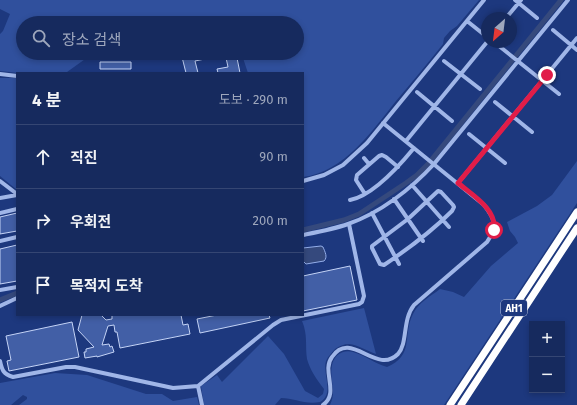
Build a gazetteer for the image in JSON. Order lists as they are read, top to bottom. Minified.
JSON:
{"streets":{"highway":["AH1"]},"north":"bottom left","page":{"search":"장소 검색","heading":["4 분","도보 · 290 m"],"list":[["직진","90 m"],["우회전","200 m"],"목적지 도착"],"map_buttons":["+","−"]}}
